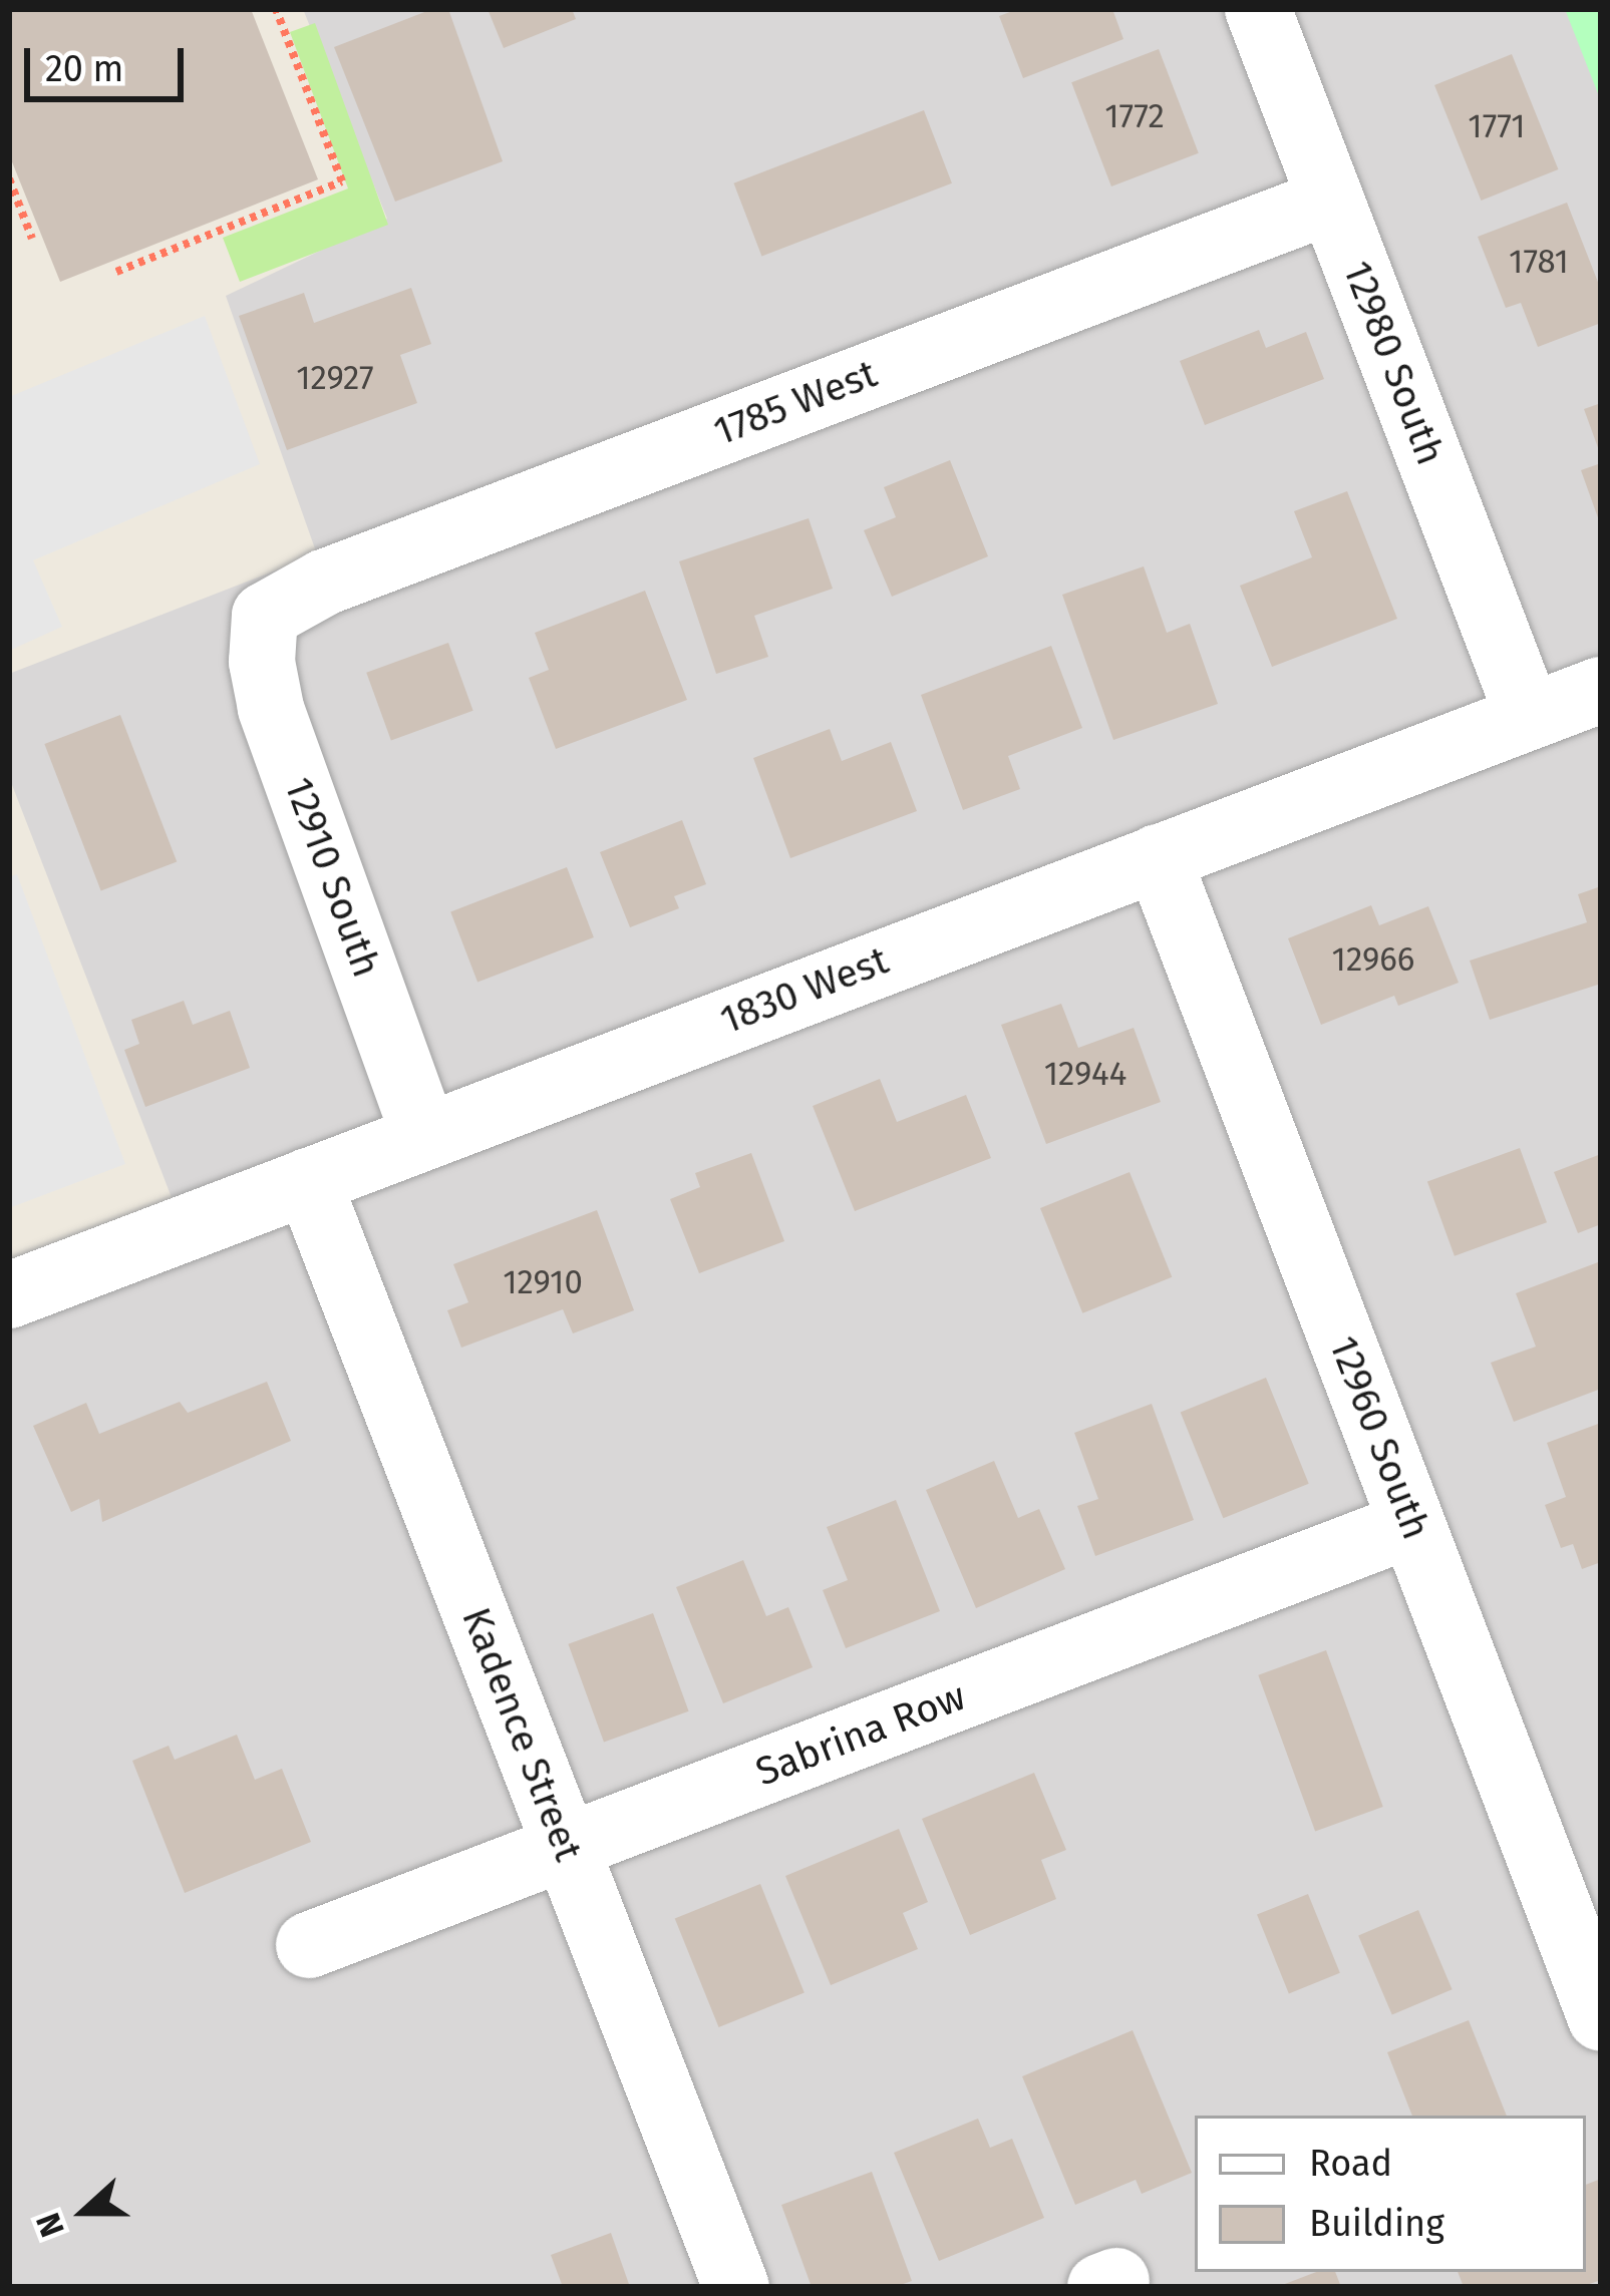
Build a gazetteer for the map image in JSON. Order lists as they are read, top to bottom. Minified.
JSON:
{"streets":{"street":["12980 South","1785 West","12910 South","1830 West","12960 South","Kadence Street","Sabrina Row"]},"crossings":[["12980 South","1785 West"],["12980 South","1830 West"],["1785 West","12910 South"],["12910 South","1830 West"],["1830 West","12960 South"],["1830 West","Kadence Street"],["12960 South","Sabrina Row"],["Kadence Street","Sabrina Row"]],"house_numbers":["1772","1771","1781","12927","12966","12944","12910"],"legend":["Road","Building"],"scale_bar":"20 m","north":"left"}
